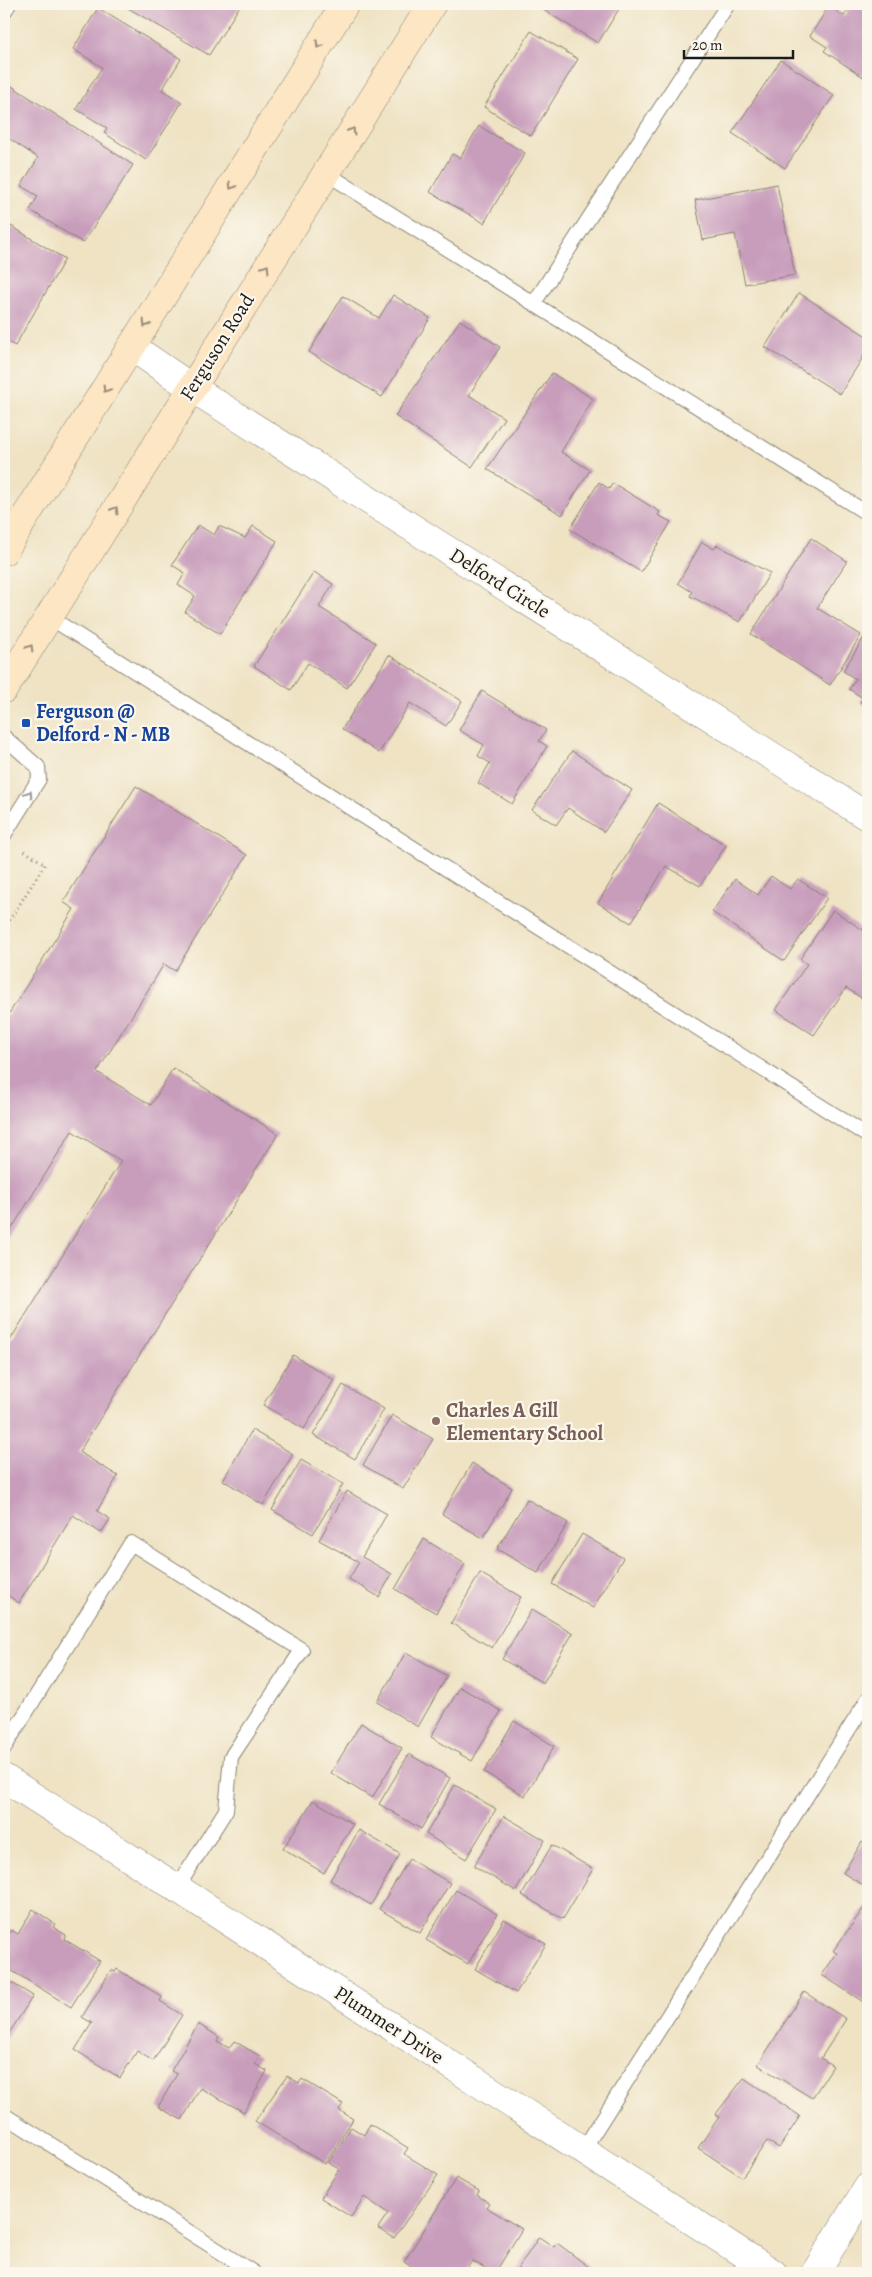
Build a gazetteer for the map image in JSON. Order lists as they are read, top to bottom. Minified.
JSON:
{"streets":{"main road":["Ferguson Road"],"street":["Delford Circle","Plummer Drive"]},"crossings":[["Ferguson Road","Delford Circle"]],"places":{"transit":["Ferguson @ Delford - N - MB"],"other":["Charles A Gill Elementary School"]},"scale_bar":"20 m"}
